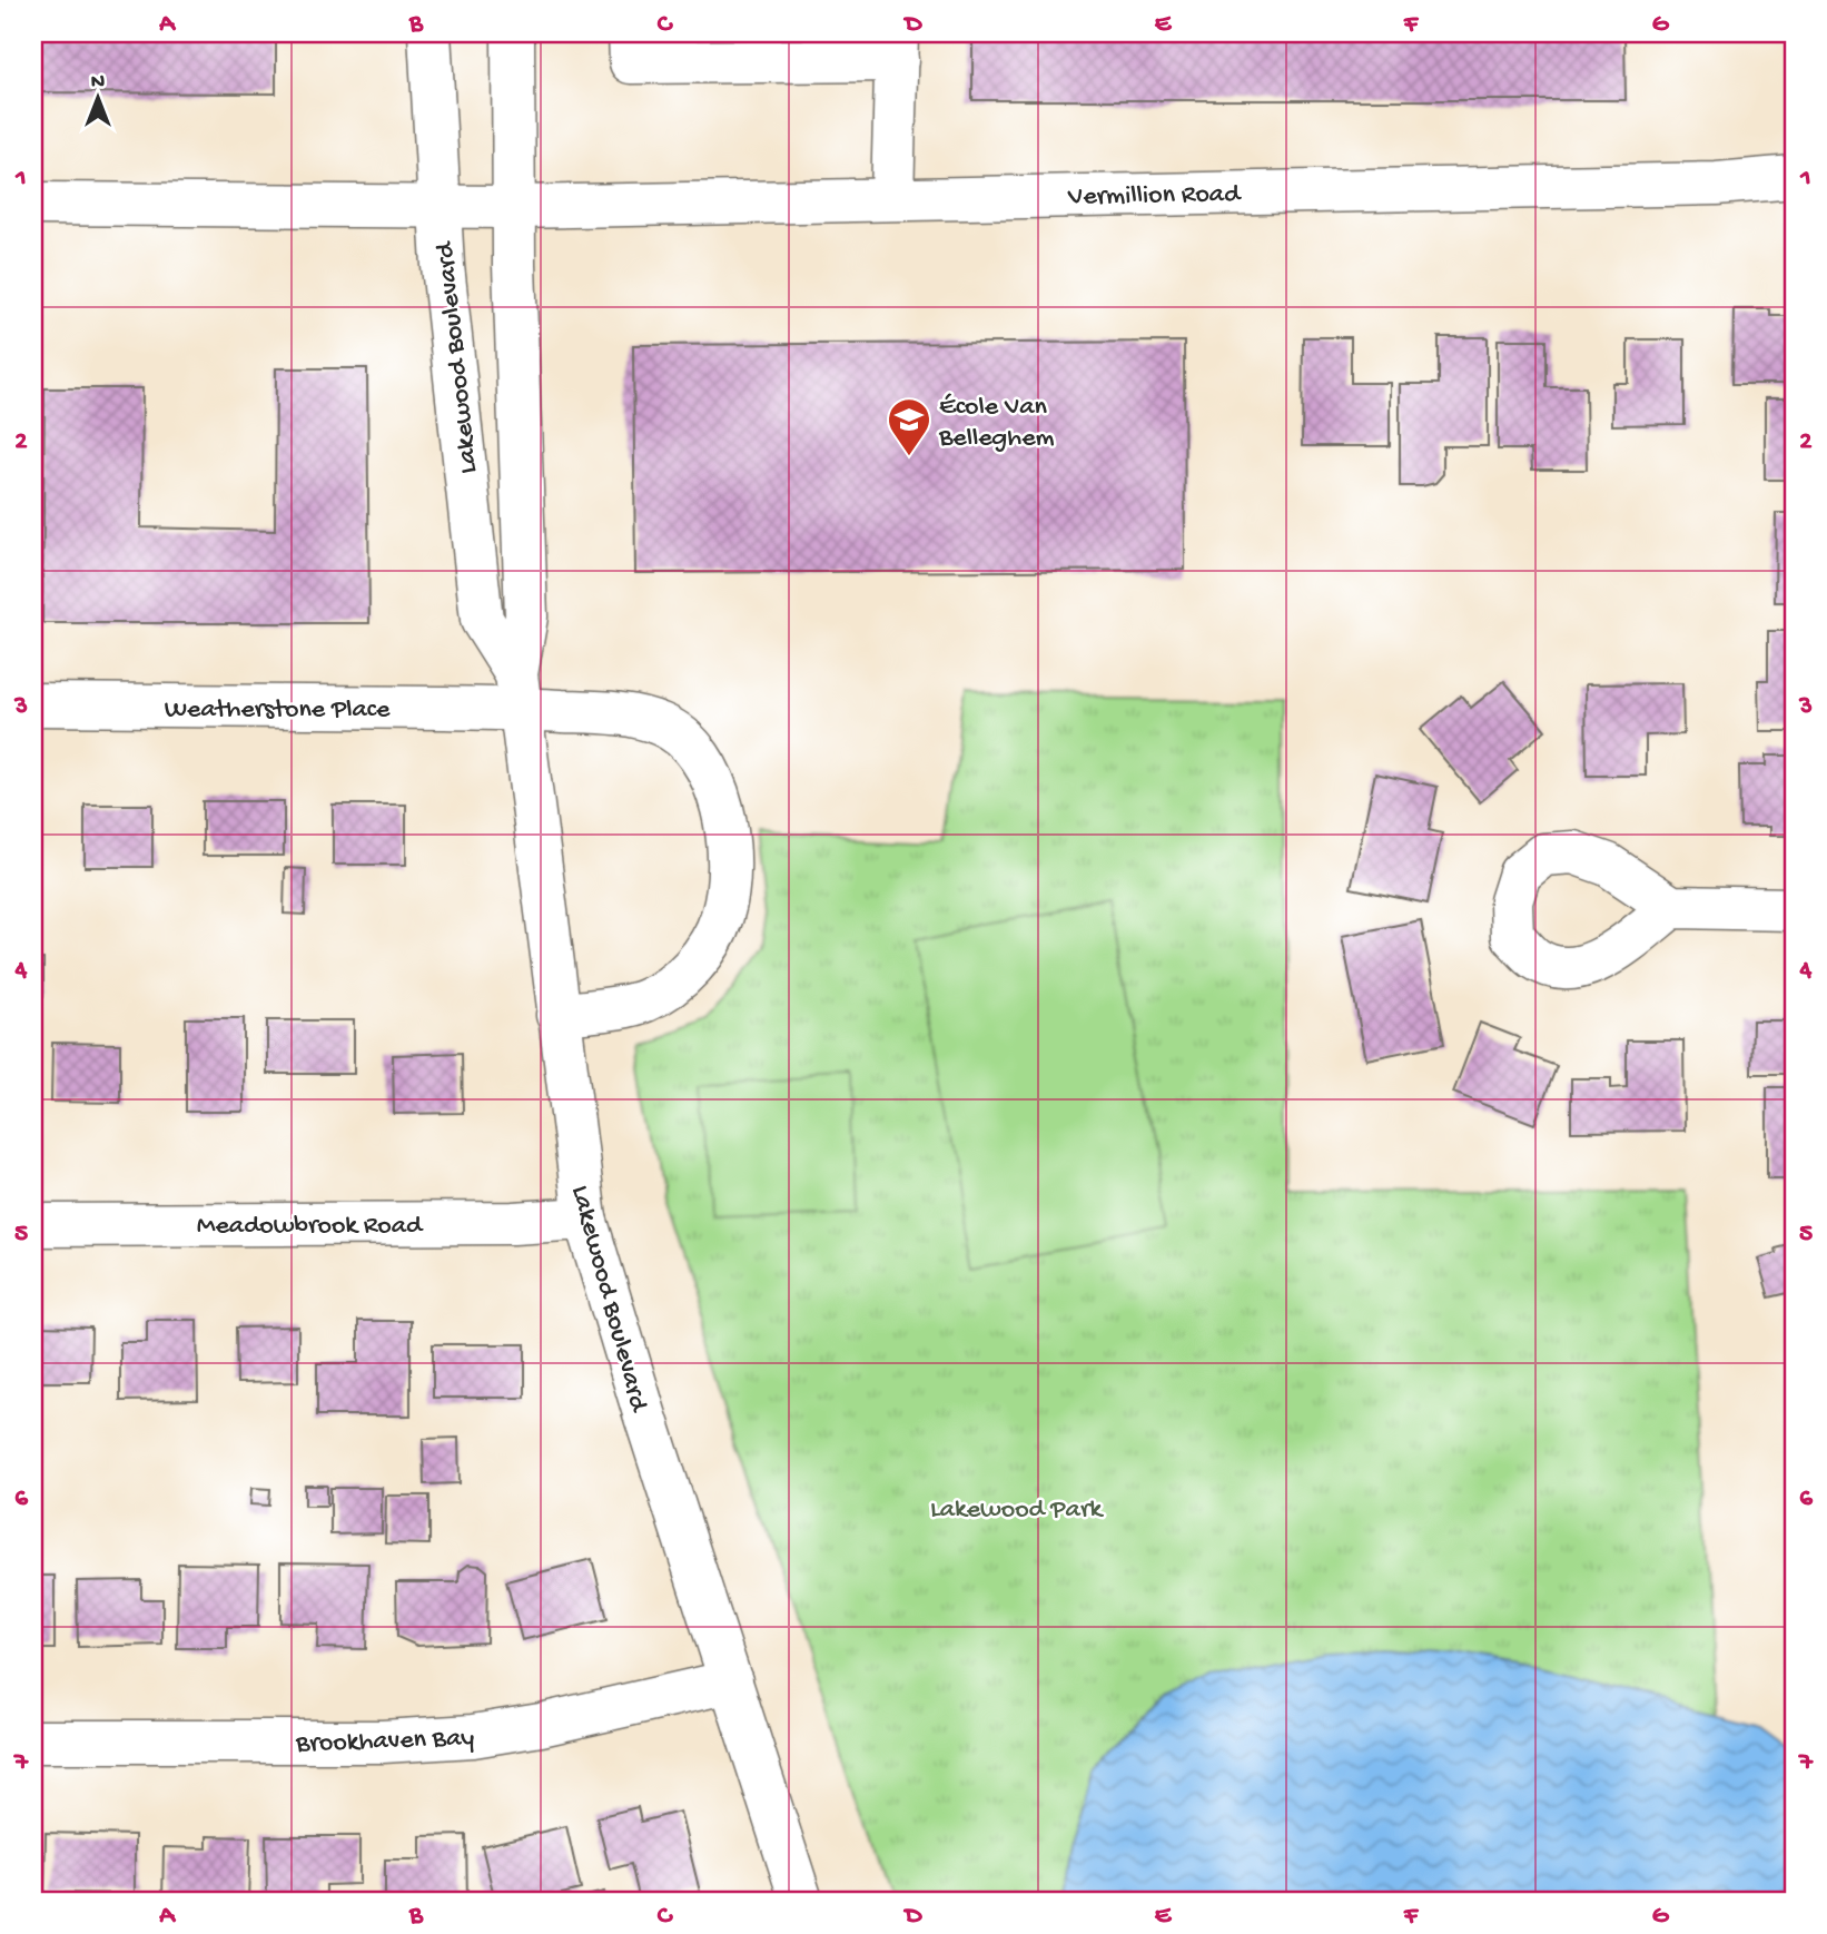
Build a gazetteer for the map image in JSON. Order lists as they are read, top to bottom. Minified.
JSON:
{"streets":{"street":["Vermillion Road","Lakewood Boulevard","Weatherstone Place","Meadowbrook Road","Brookhaven Bay"]},"crossings":[["Vermillion Road","Lakewood Boulevard"],["Lakewood Boulevard","Weatherstone Place"],["Lakewood Boulevard","Meadowbrook Road"],["Lakewood Boulevard","Brookhaven Bay"]],"parks":["Lakewood Park"],"places":{"school or university":["École Van Belleghem"]},"north":"top","grid":{"columns":["A","B","C","D","E","F","G"],"rows":["1","2","3","4","5","6","7"]}}
